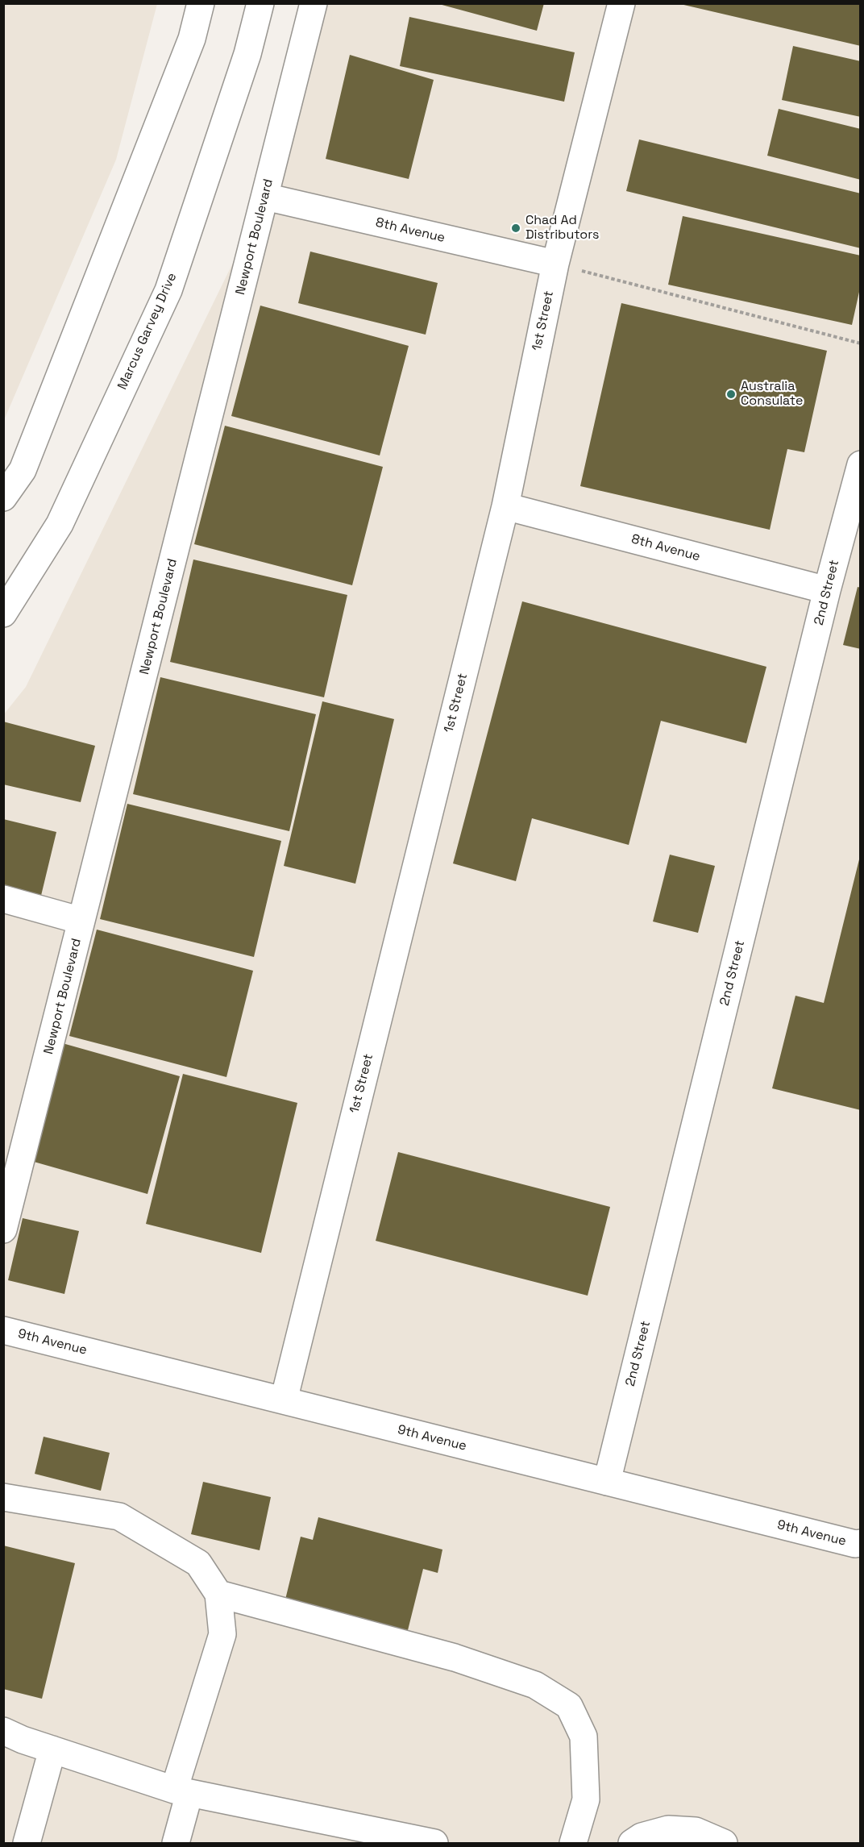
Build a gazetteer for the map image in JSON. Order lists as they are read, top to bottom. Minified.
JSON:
{"streets":{"main road":["8th Avenue","Newport Boulevard","1st Street","Marcus Garvey Drive","2nd Street","9th Avenue"]},"crossings":[["8th Avenue","Newport Boulevard"],["8th Avenue","1st Street"],["8th Avenue","2nd Street"],["1st Street","9th Avenue"],["2nd Street","9th Avenue"]],"places":["Chad Ad Distributors","Australia Consulate"]}
